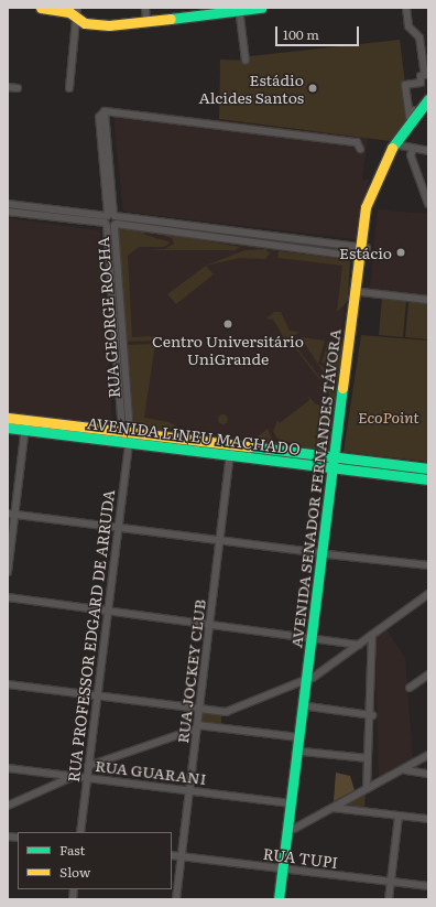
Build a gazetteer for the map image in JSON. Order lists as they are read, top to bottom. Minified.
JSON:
{"streets":{"main road":["AVENIDA LINEU MACHADO","AVENIDA SENADOR FERNANDES TÁVORA"],"street":["RUA GEORGE ROCHA","RUA PROFESSOR EDGARD DE ARRUDA","RUA JOCKEY CLUB","RUA GUARANI","RUA TUPI"]},"crossings":[["RUA GEORGE ROCHA","AVENIDA LINEU MACHADO"],["RUA GEORGE ROCHA","RUA PROFESSOR EDGARD DE ARRUDA"],["AVENIDA LINEU MACHADO","AVENIDA SENADOR FERNANDES TÁVORA"],["AVENIDA LINEU MACHADO","RUA PROFESSOR EDGARD DE ARRUDA"],["AVENIDA LINEU MACHADO","RUA JOCKEY CLUB"],["AVENIDA SENADOR FERNANDES TÁVORA","RUA GUARANI"],["AVENIDA SENADOR FERNANDES TÁVORA","RUA TUPI"],["RUA PROFESSOR EDGARD DE ARRUDA","RUA GUARANI"],["RUA JOCKEY CLUB","RUA GUARANI"],["RUA JOCKEY CLUB","RUA TUPI"]],"parks":["EcoPoint"],"places":["Estádio Alcides Santos","Estácio","Centro Universitário UniGrande"],"legend":["Fast","Slow"],"scale_bar":"100 m"}
